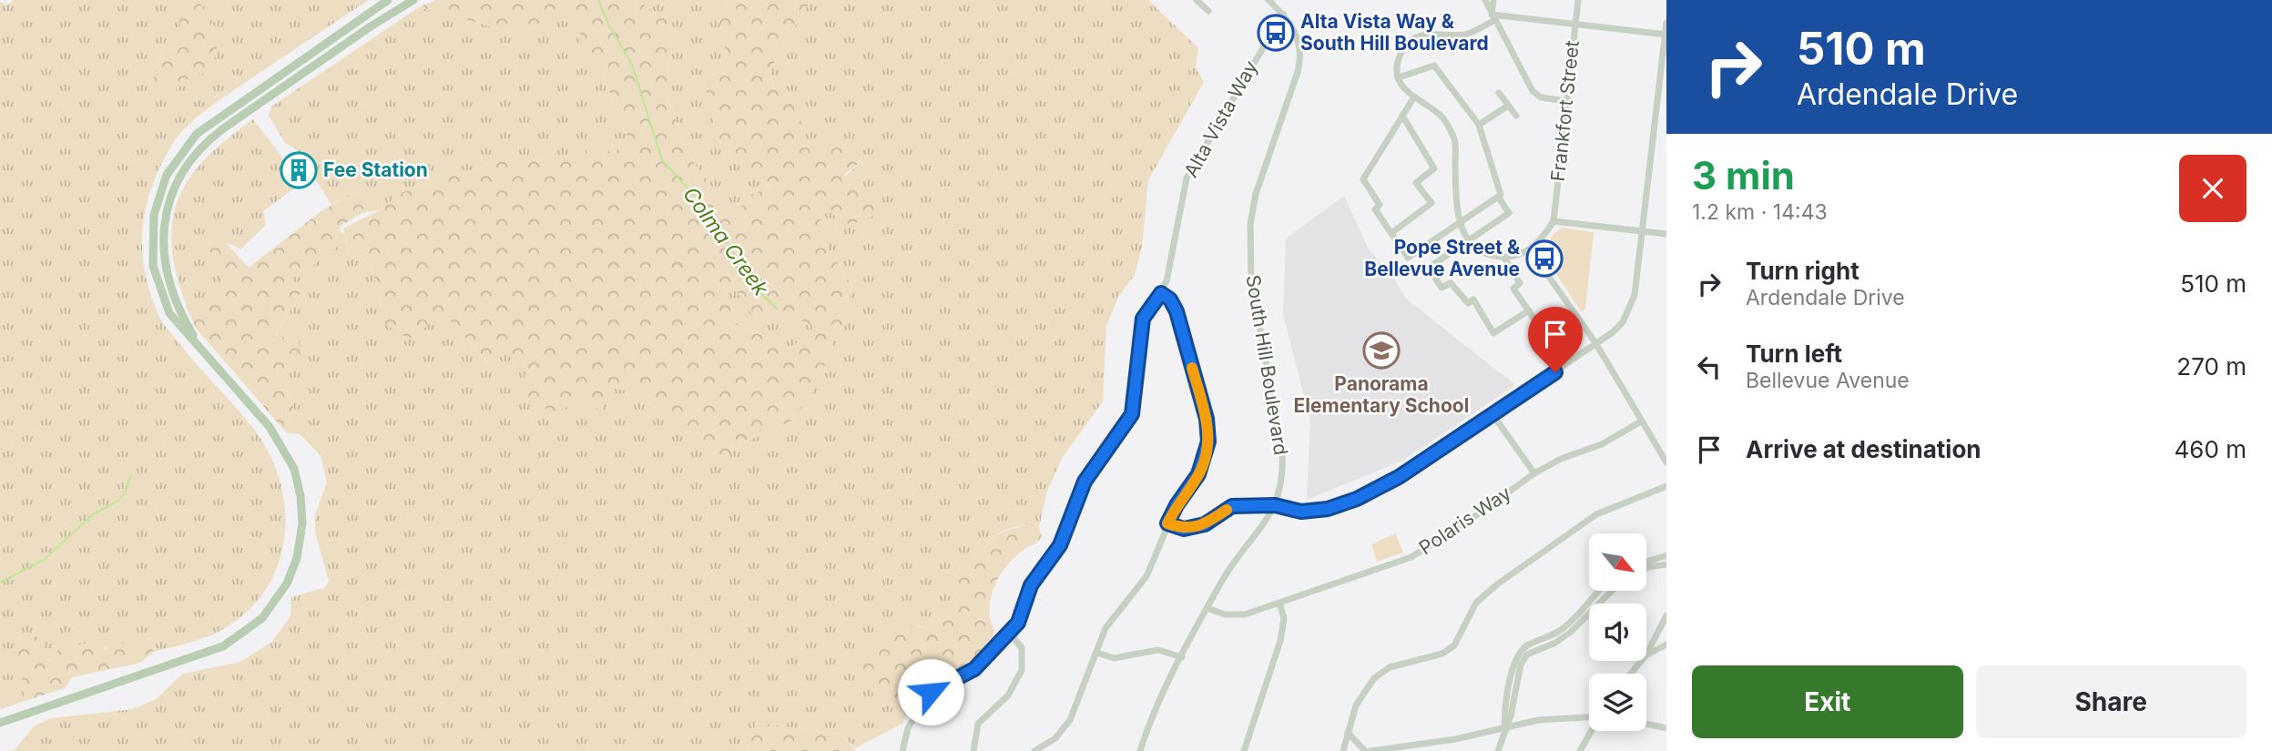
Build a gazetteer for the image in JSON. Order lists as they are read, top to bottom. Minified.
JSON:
{"streets":{"street":["Frankfort Street","Alta Vista Way","South Hill Boulevard","Polaris Way"]},"crossings":[["Alta Vista Way","South Hill Boulevard"],["South Hill Boulevard","Polaris Way"]],"water":["Colma Creek"],"places":{"bus stop":["Alta Vista Way & South Hill Boulevard","Pope Street & Bellevue Avenue"],"building":["Fee Station"],"school or university":["Panorama Elementary School"]},"north":"bottom right","page":{"turn":["510 m","Ardendale Drive"],"heading":["3 min","1.2 km · 14:43"],"list":[{"name":"Turn right","note":"Ardendale Drive","value":"510 m"},{"name":"Turn left","note":"Bellevue Avenue","value":"270 m"},{"name":"Arrive at destination","value":"460 m"}],"buttons":["Exit","Share"]}}
